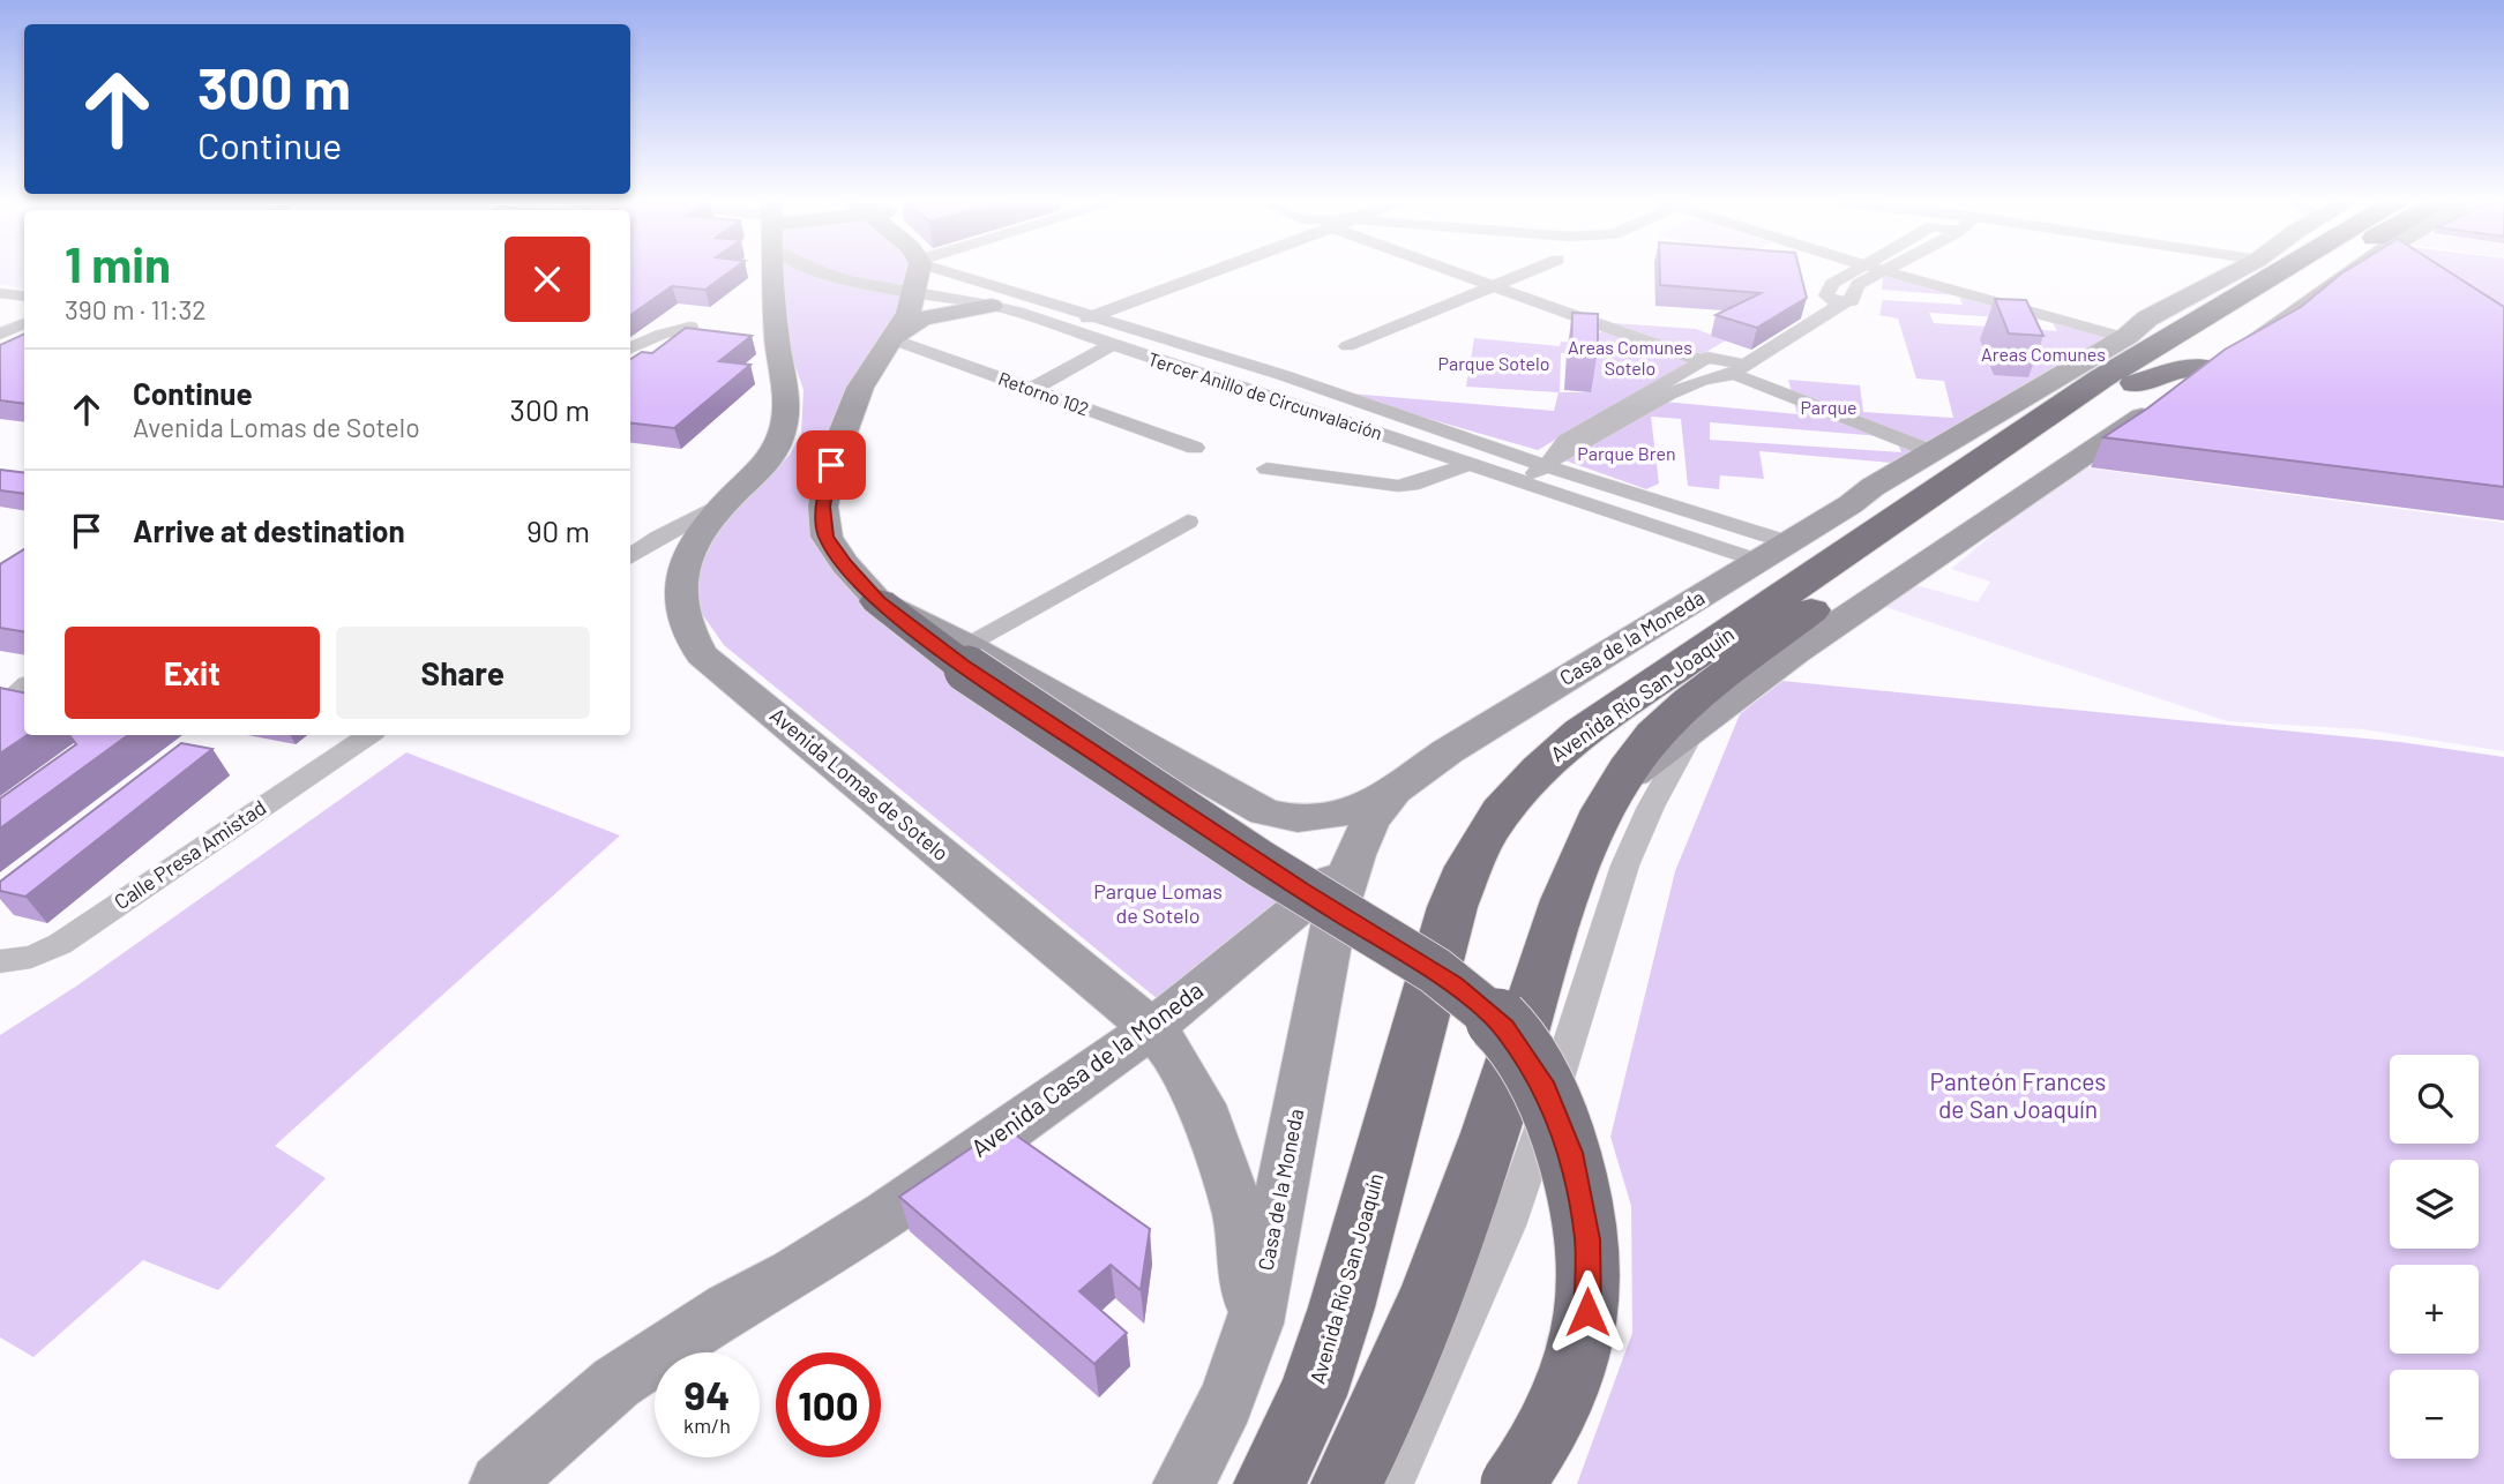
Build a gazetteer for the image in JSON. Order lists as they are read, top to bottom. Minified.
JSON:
{"streets":{"highway":["Avenida Río San Joaquín"],"main road":["Casa de la Moneda","Avenida Lomas de Sotelo","Avenida Casa de la Moneda"],"street":["Retorno 102","Tercer Anillo de Circunvalación","Calle Presa Amistad"]},"crossings":[["Tercer Anillo de Circunvalación","Casa de la Moneda"],["Casa de la Moneda","Avenida Lomas de Sotelo"],["Casa de la Moneda","Avenida Casa de la Moneda"],["Avenida Lomas de Sotelo","Avenida Casa de la Moneda"]],"parks":["Areas Comunes Sotelo","Areas Comunes","Parque Sotelo","Parque","Parque Bren","Parque Lomas de Sotelo","Panteón Frances de San Joaquín"],"page":{"turn":["300 m","Continue"],"heading":["1 min","390 m · 11:32"],"list":[{"name":"Continue","note":"Avenida Lomas de Sotelo","value":"300 m"},{"name":"Arrive at destination","value":"90 m"}],"buttons":["Exit","Share"],"map_buttons":["+","−"],"speed":"94 km/h","limit":"100"}}
